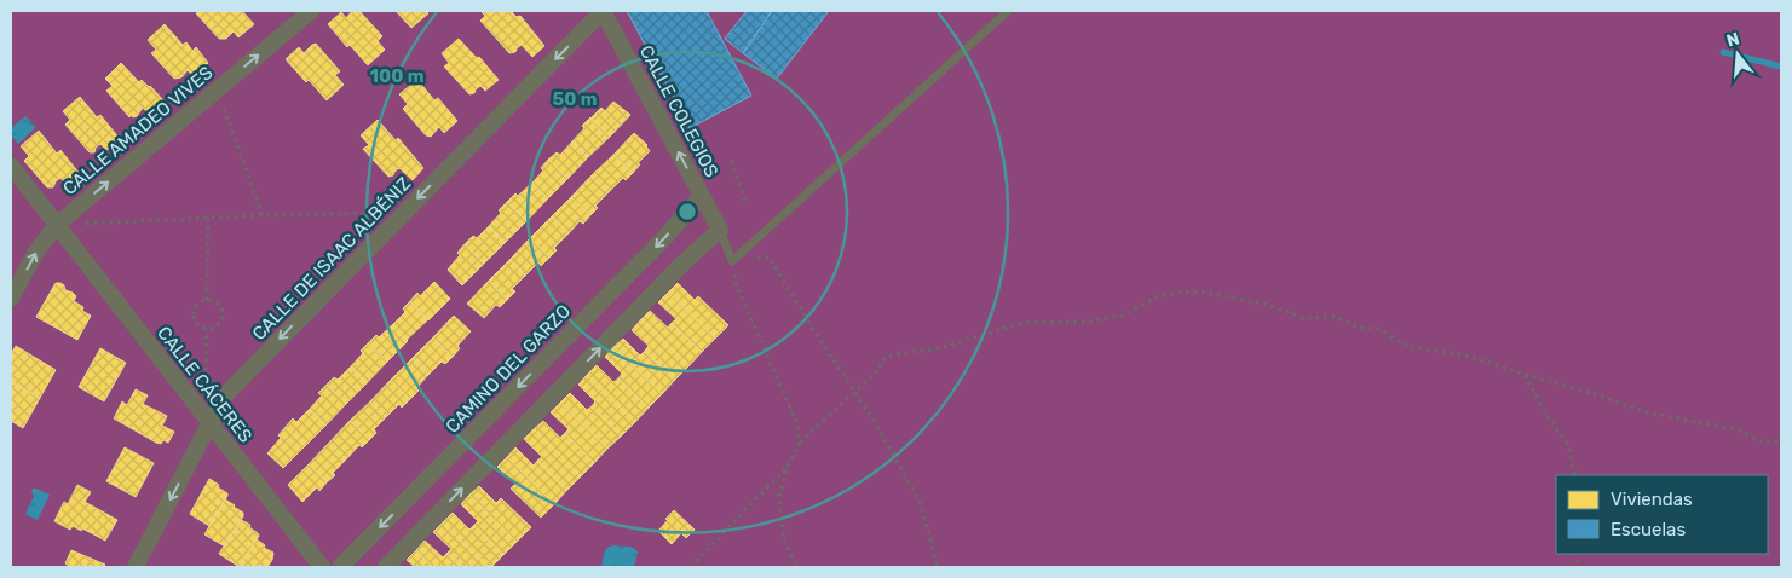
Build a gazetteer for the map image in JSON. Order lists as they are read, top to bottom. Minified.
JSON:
{"streets":{"street":["CALLE COLEGIOS","CALLE AMADEO VIVES","CALLE DE ISAAC ALBÉNIZ","CAMINO DEL GARZO","CALLE CÁCERES"]},"crossings":[["CALLE COLEGIOS","CALLE DE ISAAC ALBÉNIZ"],["CALLE COLEGIOS","CAMINO DEL GARZO"],["CALLE AMADEO VIVES","CALLE CÁCERES"],["CALLE DE ISAAC ALBÉNIZ","CALLE CÁCERES"]],"one_way":["CALLE COLEGIOS","CALLE AMADEO VIVES","CALLE DE ISAAC ALBÉNIZ"],"legend":["Viviendas","Escuelas"],"north":"top","rings":["100 m","50 m"]}
